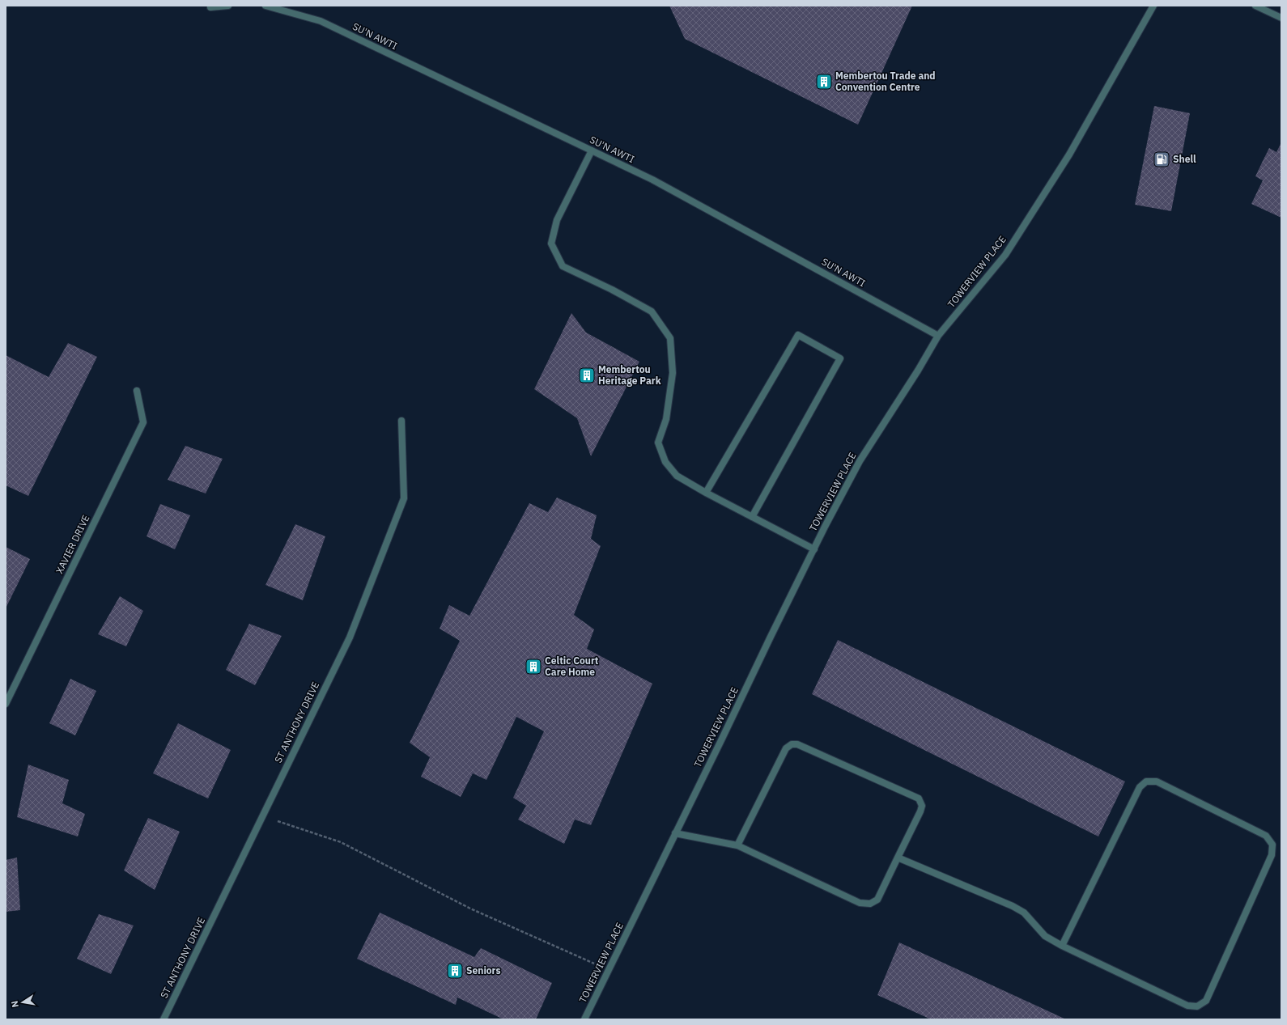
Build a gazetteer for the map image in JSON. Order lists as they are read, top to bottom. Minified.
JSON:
{"streets":{"street":["SU'N AWTI","TOWERVIEW PLACE","XAVIER DRIVE","ST ANTHONY DRIVE"]},"crossings":[["SU'N AWTI","TOWERVIEW PLACE"]],"places":{"building":["Membertou Trade and Convention Centre","Membertou Heritage Park","Celtic Court Care Home","Seniors"],"fuel station":["Shell"]},"north":"left"}
